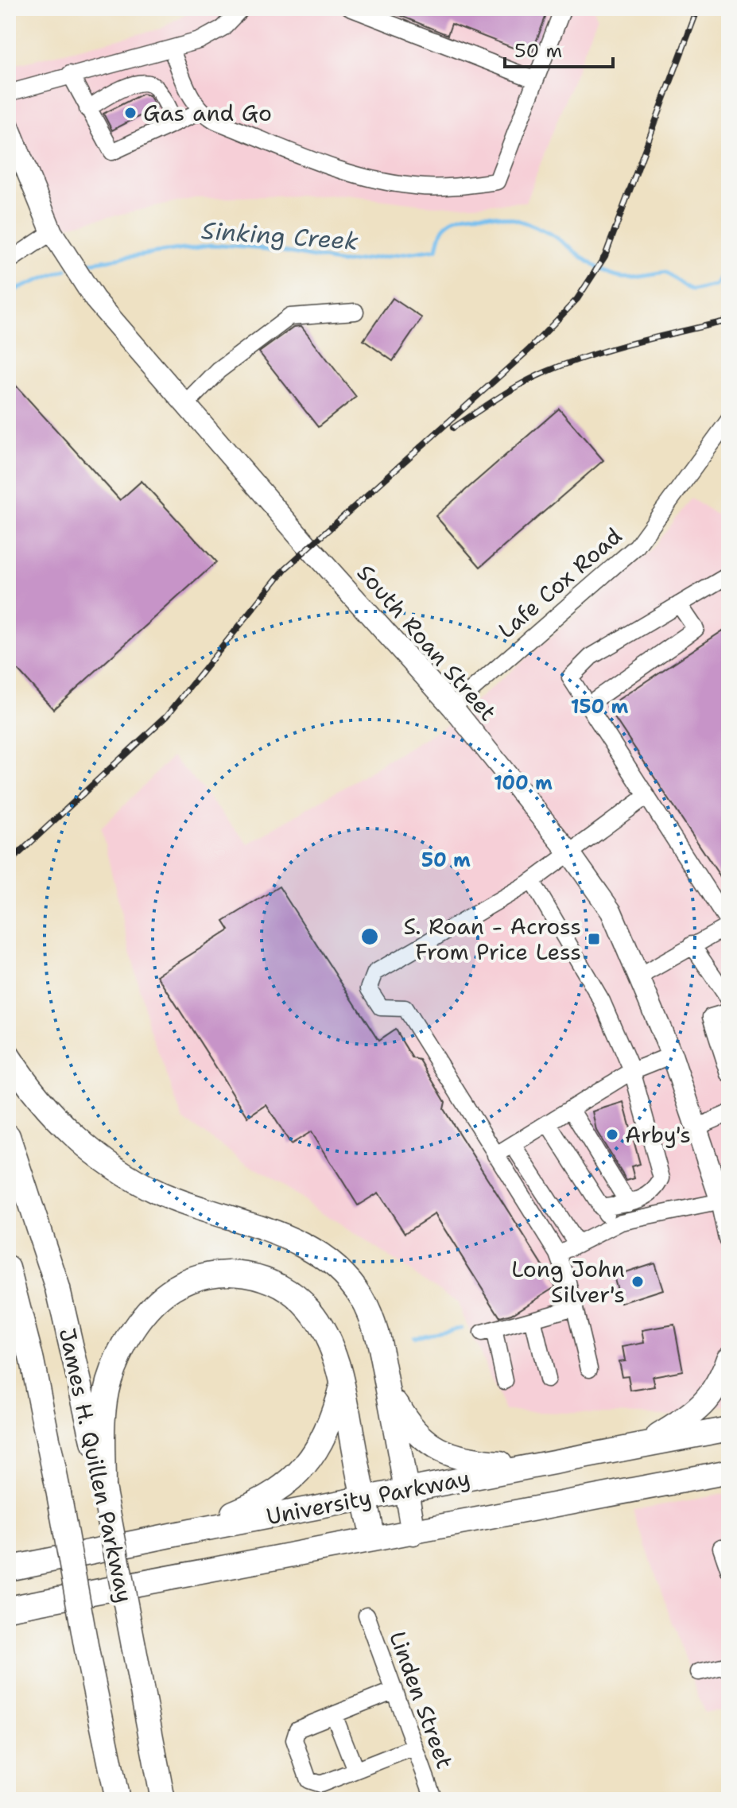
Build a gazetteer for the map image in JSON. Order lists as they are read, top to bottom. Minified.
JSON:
{"streets":{"highway":["James H. Quillen Parkway","University Parkway"],"main road":["South Roan Street"],"street":["Lafe Cox Road","Linden Street"]},"crossings":[["Lafe Cox Road","South Roan Street"]],"water":["Sinking Creek"],"places":{"other":["Gas and Go","Arby's","Long John Silver's"],"transit":["S. Roan - Across From Price Less"]},"scale_bar":"50 m","rings":["150 m","100 m","50 m"]}
